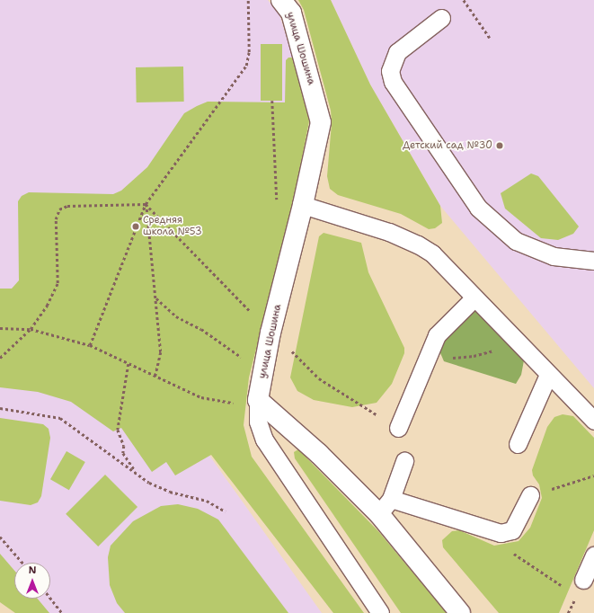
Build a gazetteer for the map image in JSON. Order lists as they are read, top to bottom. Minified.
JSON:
{"streets":{"street":["улица Шошина"]},"places":["Детский сад №30","Средняя школа №53"],"north":"top"}
